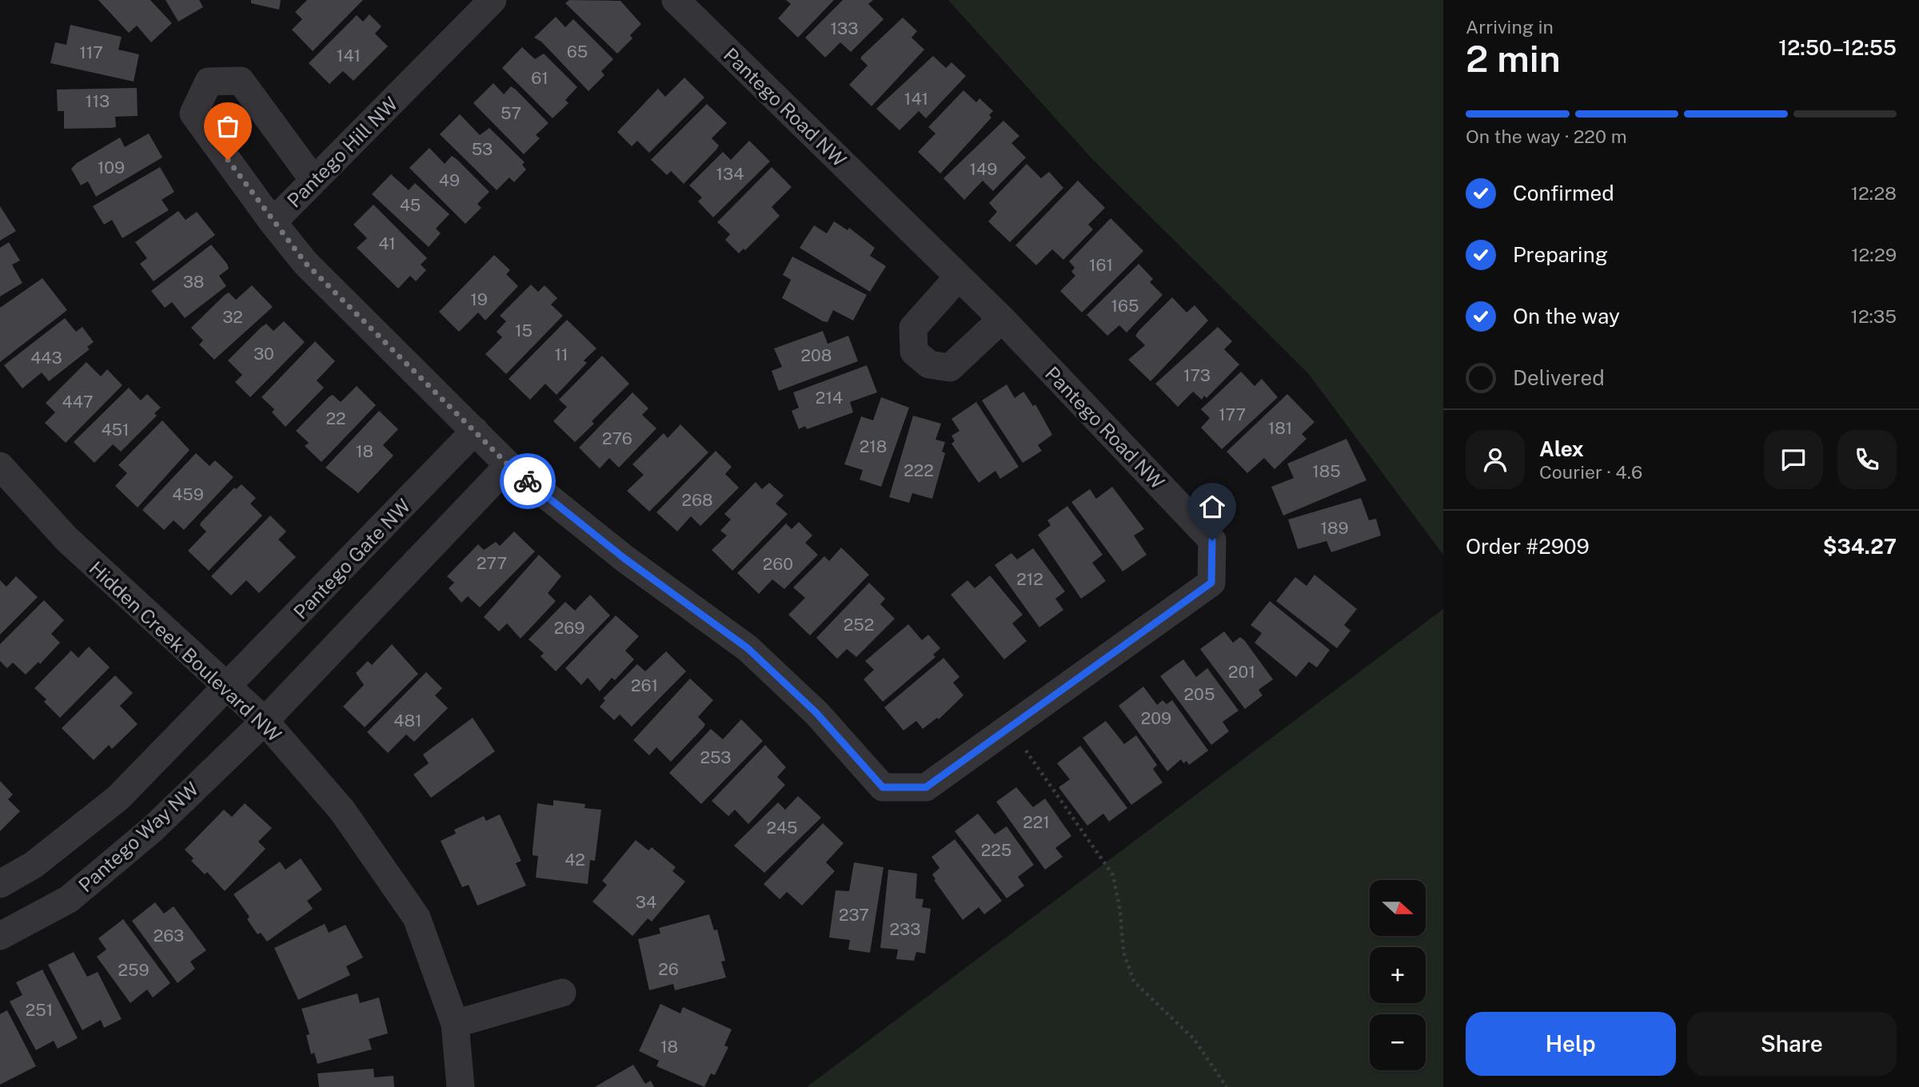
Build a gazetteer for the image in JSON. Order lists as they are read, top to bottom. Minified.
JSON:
{"streets":{"street":["Pantego Road NW","Pantego Hill NW","Pantego Gate NW","Hidden Creek Boulevard NW","Pantego Way NW"]},"crossings":[["Pantego Road NW","Pantego Hill NW"],["Pantego Road NW","Pantego Gate NW"],["Pantego Hill NW","Pantego Gate NW"],["Pantego Gate NW","Hidden Creek Boulevard NW"],["Hidden Creek Boulevard NW","Pantego Way NW"]],"house_numbers":["133","65","117","141","61","141","113","57","53","109","149","134","49","45","41","161","38","19","165","32","15","30","11","208","443","173","214","447","177","22","181","451","276","218","18","222","185","459","268","189","277","260","212","252","269","201","261","205","209","481","253","221","245","225","42","34","237","233","263","26","259","251","18"],"north":"right","page":{"heading":["2 min","Arriving in","12:50–12:55"],"panel":["Alex","Courier · 4.6","Order #2909","$34.27"],"bar":"On the way · 220 m","list":[["Confirmed","12:28"],["Preparing","12:29"],["On the way","12:35"],"Delivered"],"map_buttons":["+","−"],"buttons":["Help","Share"]}}
